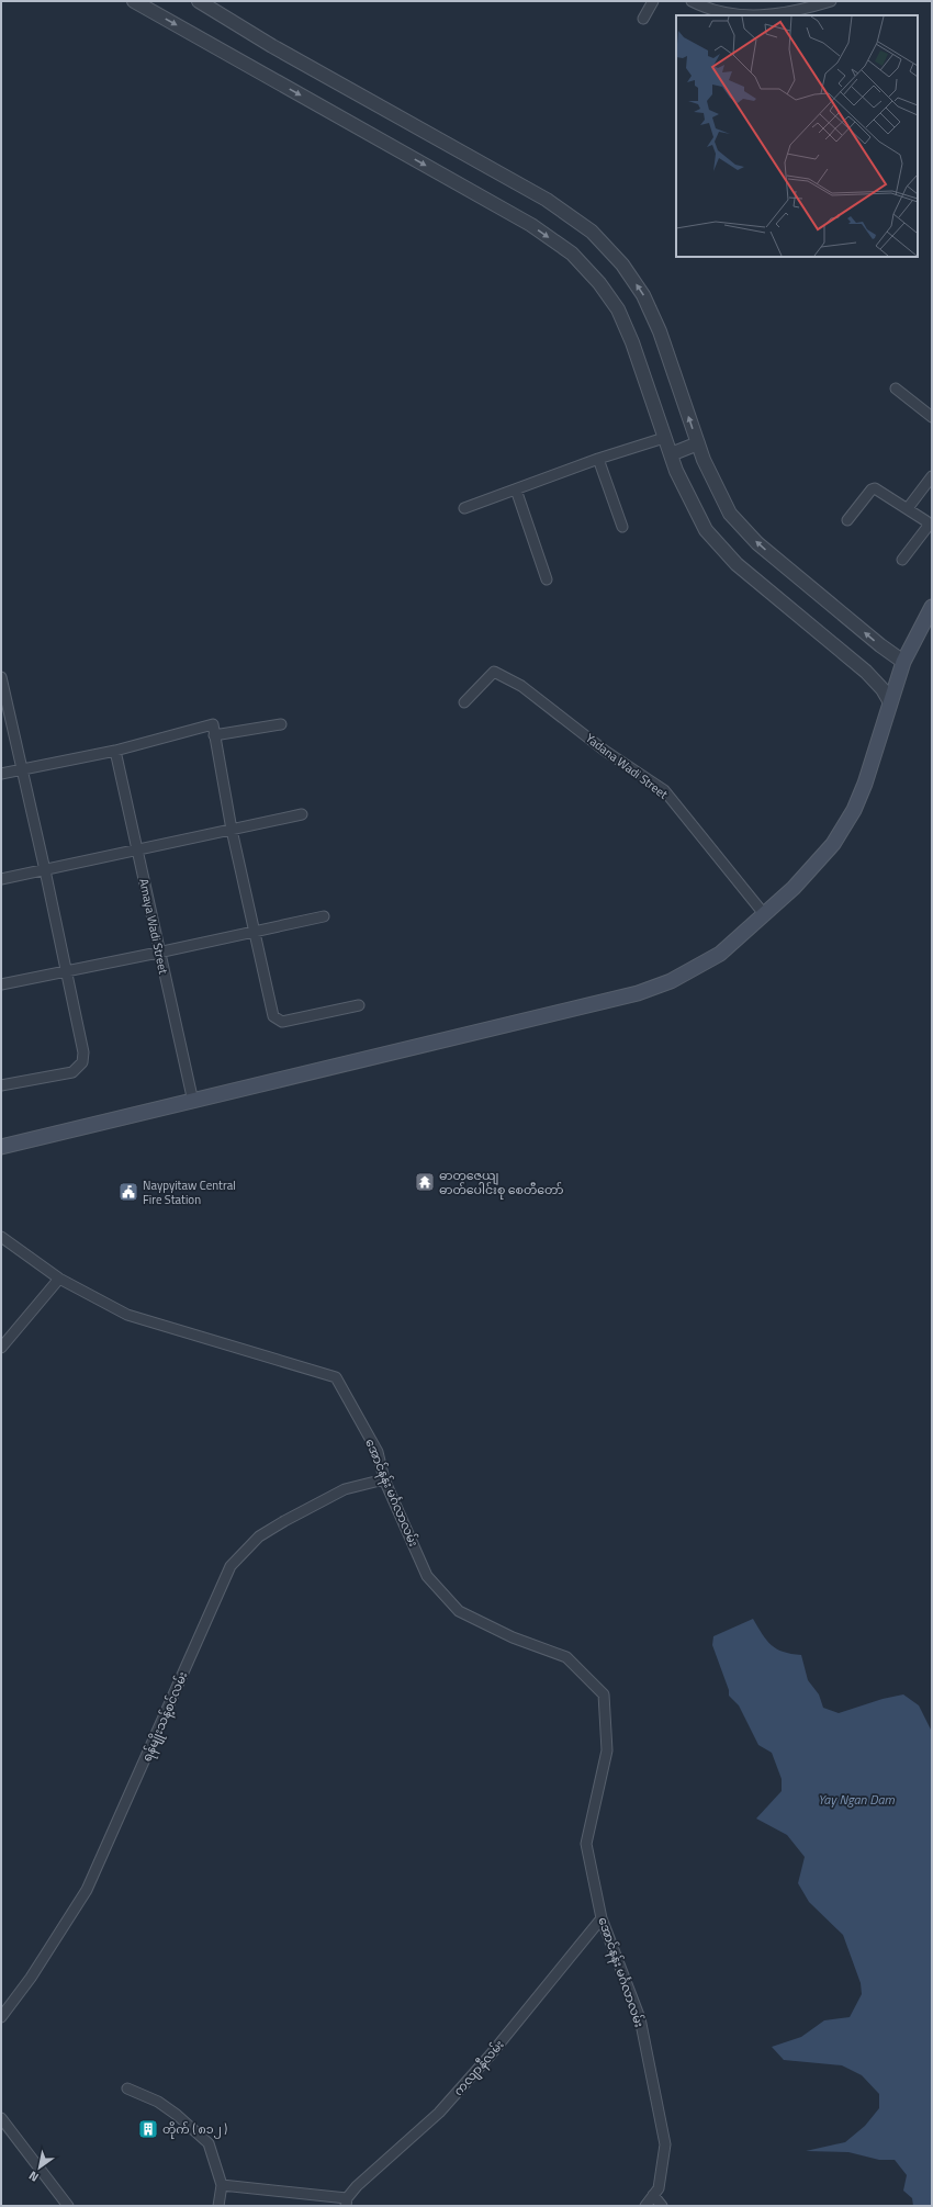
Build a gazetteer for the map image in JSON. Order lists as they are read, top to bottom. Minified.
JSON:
{"streets":{"street":["Yadana Wadi Street","Amaya Wadi Street","အောင်နန်း မင်္ဂလာလမ်း","ရန်မျိုးသန့်စင်လမ်း","ကလျာနီလမ်း"]},"crossings":[["အောင်နန်း မင်္ဂလာလမ်း","ရန်မျိုးသန့်စင်လမ်း"],["အောင်နန်း မင်္ဂလာလမ်း","ကလျာနီလမ်း"]],"water":["Yay Ngan Dam"],"places":{"temple":["ဓာတုဇေယျ ဓာတ်ပေါင်းစု စေတီတော်"],"public building":["Naypyitaw Central Fire Station"],"building":["တိုက် ( ၈၁၂ )"]},"north":"bottom left"}
